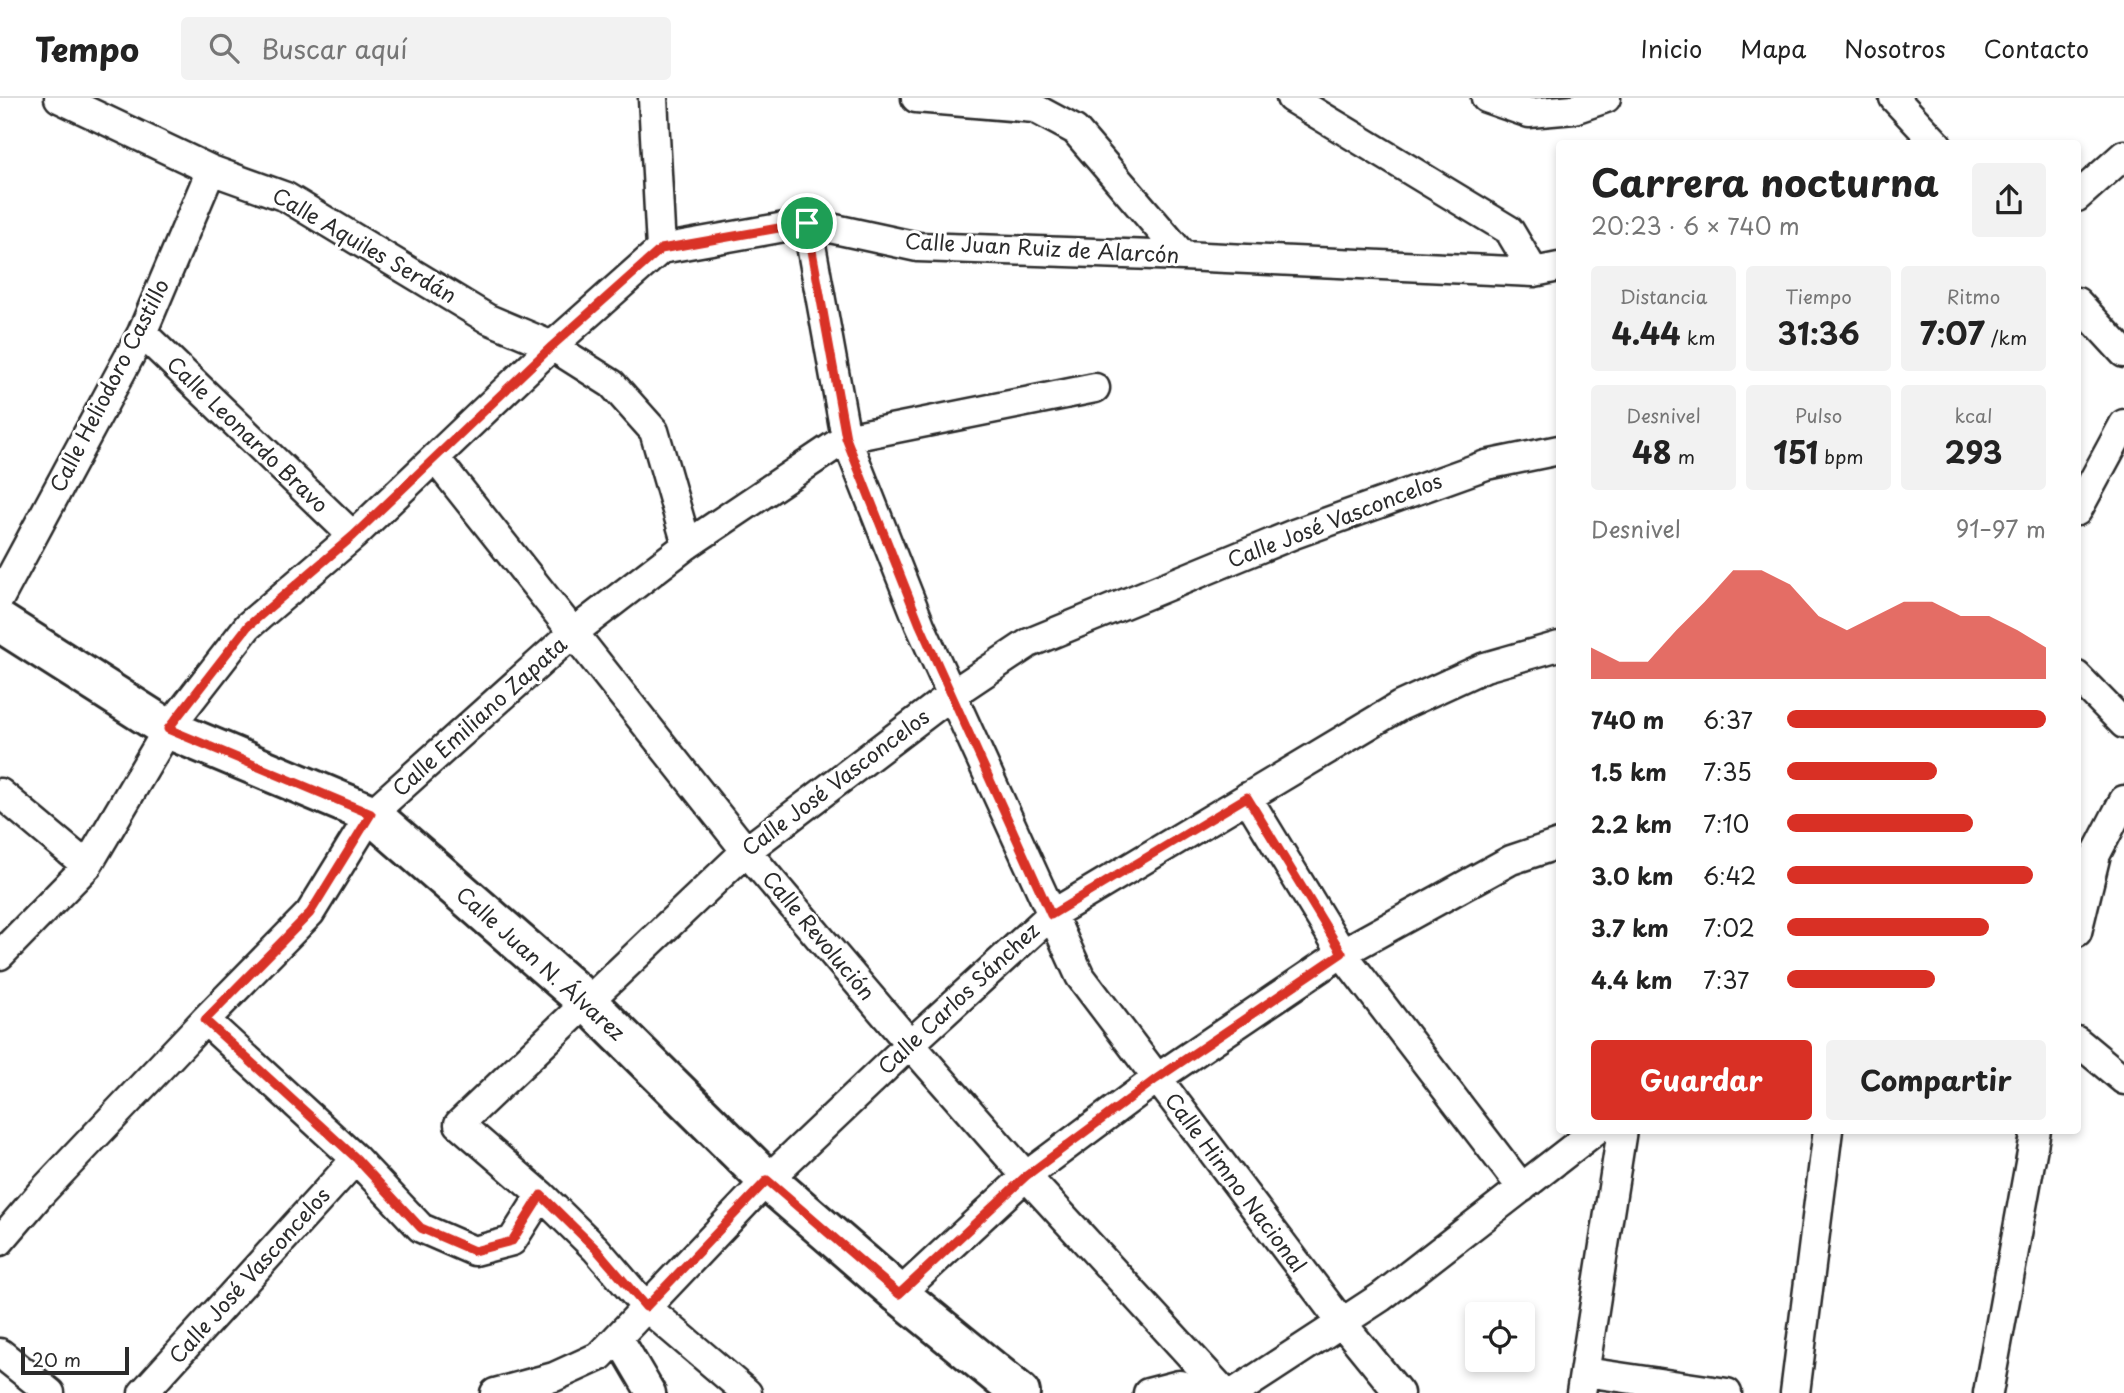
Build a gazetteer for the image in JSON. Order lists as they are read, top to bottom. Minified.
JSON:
{"streets":{"street":["Calle Aquiles Serdán","Calle Juan Ruiz de Alarcón","Calle Heliodoro Castillo","Calle Leonardo Bravo","Calle José Vasconcelos","Calle Emiliano Zapata","Calle Revolución","Calle Juan N. Álvarez","Calle Carlos Sánchez","Calle Himno Nacional"]},"crossings":[["Calle Aquiles Serdán","Calle Heliodoro Castillo"],["Calle Aquiles Serdán","Calle Emiliano Zapata"],["Calle Juan Ruiz de Alarcón","Calle Himno Nacional"],["Calle Heliodoro Castillo","Calle Leonardo Bravo"],["Calle José Vasconcelos","Calle Revolución"],["Calle José Vasconcelos","Calle Juan N. Álvarez"],["Calle José Vasconcelos","Calle Himno Nacional"],["Calle Emiliano Zapata","Calle Revolución"],["Calle Emiliano Zapata","Calle Juan N. Álvarez"],["Calle Emiliano Zapata","Calle Himno Nacional"],["Calle Revolución","Calle Carlos Sánchez"],["Calle Juan N. Álvarez","Calle Carlos Sánchez"],["Calle Carlos Sánchez","Calle Himno Nacional"]],"scale_bar":"20 m","page":{"header":"Tempo","search":"Buscar aquí","nav":["Inicio","Mapa","Nosotros","Contacto"],"heading":["Carrera nocturna","20:23 · 6 × 740 m"],"stats":[["Distancia","4.44 km"],["Tiempo","31:36"],["Ritmo","7:07 /km"],["Desnivel","48 m"],["Pulso","151 bpm"],["kcal","293"]],"chart":["Desnivel","91–97 m"],"list":[{"name":"740 m","note":"6:37"},{"name":"1.5 km","note":"7:35"},{"name":"2.2 km","note":"7:10"},{"name":"3.0 km","note":"6:42"},{"name":"3.7 km","note":"7:02"},{"name":"4.4 km","note":"7:37"}],"buttons":["Guardar","Compartir"],"scale":"20 m"}}
